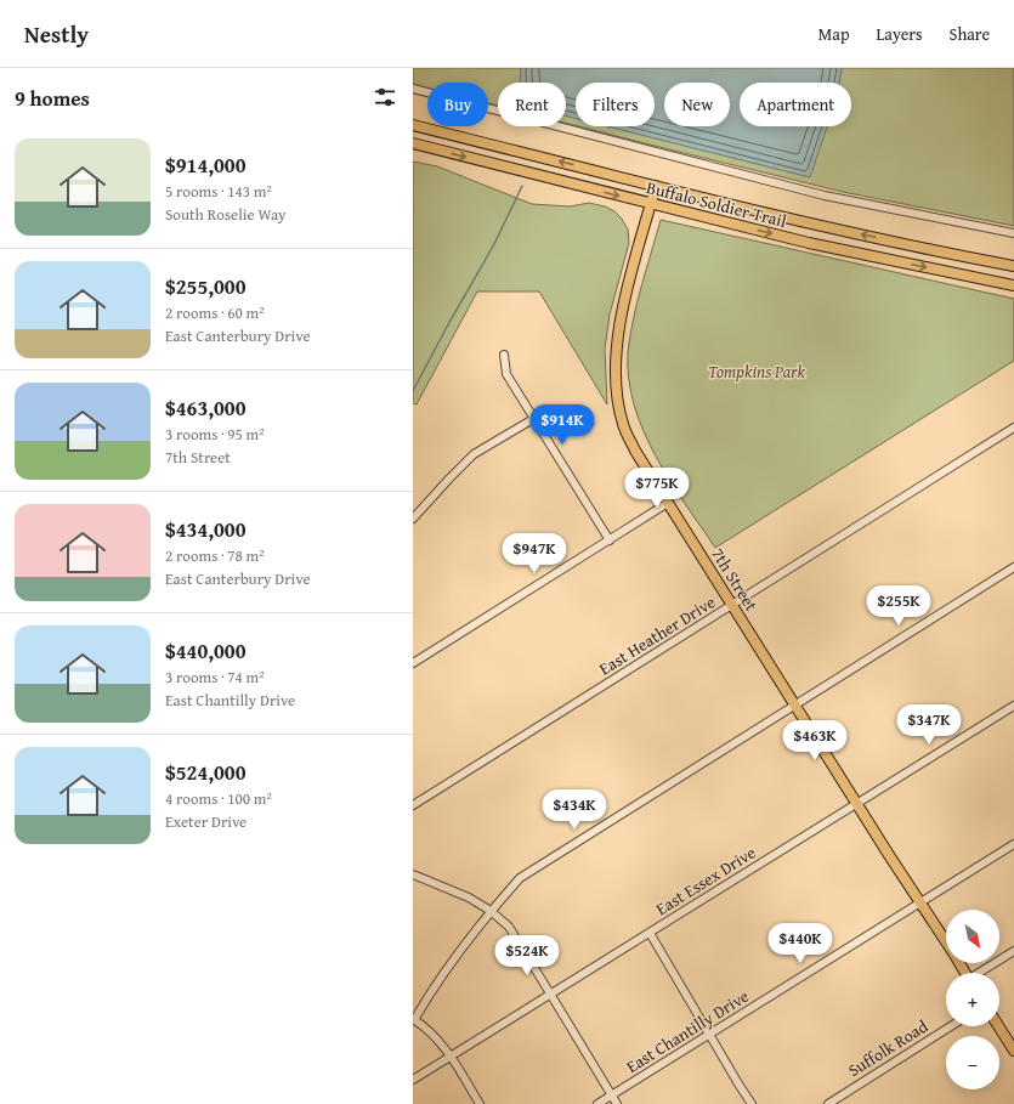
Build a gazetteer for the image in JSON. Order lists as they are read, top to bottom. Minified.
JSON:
{"streets":{"main road":["Buffalo Soldier Trail","7th Street"],"street":["East Heather Drive","East Essex Drive","East Chantilly Drive","Suffolk Road"]},"crossings":[["Buffalo Soldier Trail","7th Street"],["7th Street","East Heather Drive"],["7th Street","East Essex Drive"],["7th Street","East Chantilly Drive"]],"parks":["Tompkins Park"],"north":"bottom right","page":{"header":"Nestly","nav":["Map","Layers","Share"],"heading":"9 homes","chip":["Buy","Rent","Filters","New","Apartment"],"list":[{"name":"$914,000","note":"5 rooms · 143 m² · South Roselie Way"},{"name":"$255,000","note":"2 rooms · 60 m² · East Canterbury Drive"},{"name":"$463,000","note":"3 rooms · 95 m² · 7th Street"},{"name":"$434,000","note":"2 rooms · 78 m² · East Canterbury Drive"},{"name":"$440,000","note":"3 rooms · 74 m² · East Chantilly Drive"},{"name":"$524,000","note":"4 rooms · 100 m² · Exeter Drive"}],"price":["$914K","$775K","$947K","$255K","$347K","$463K","$434K","$440K","$524K"],"map_buttons":["+","−"]}}
